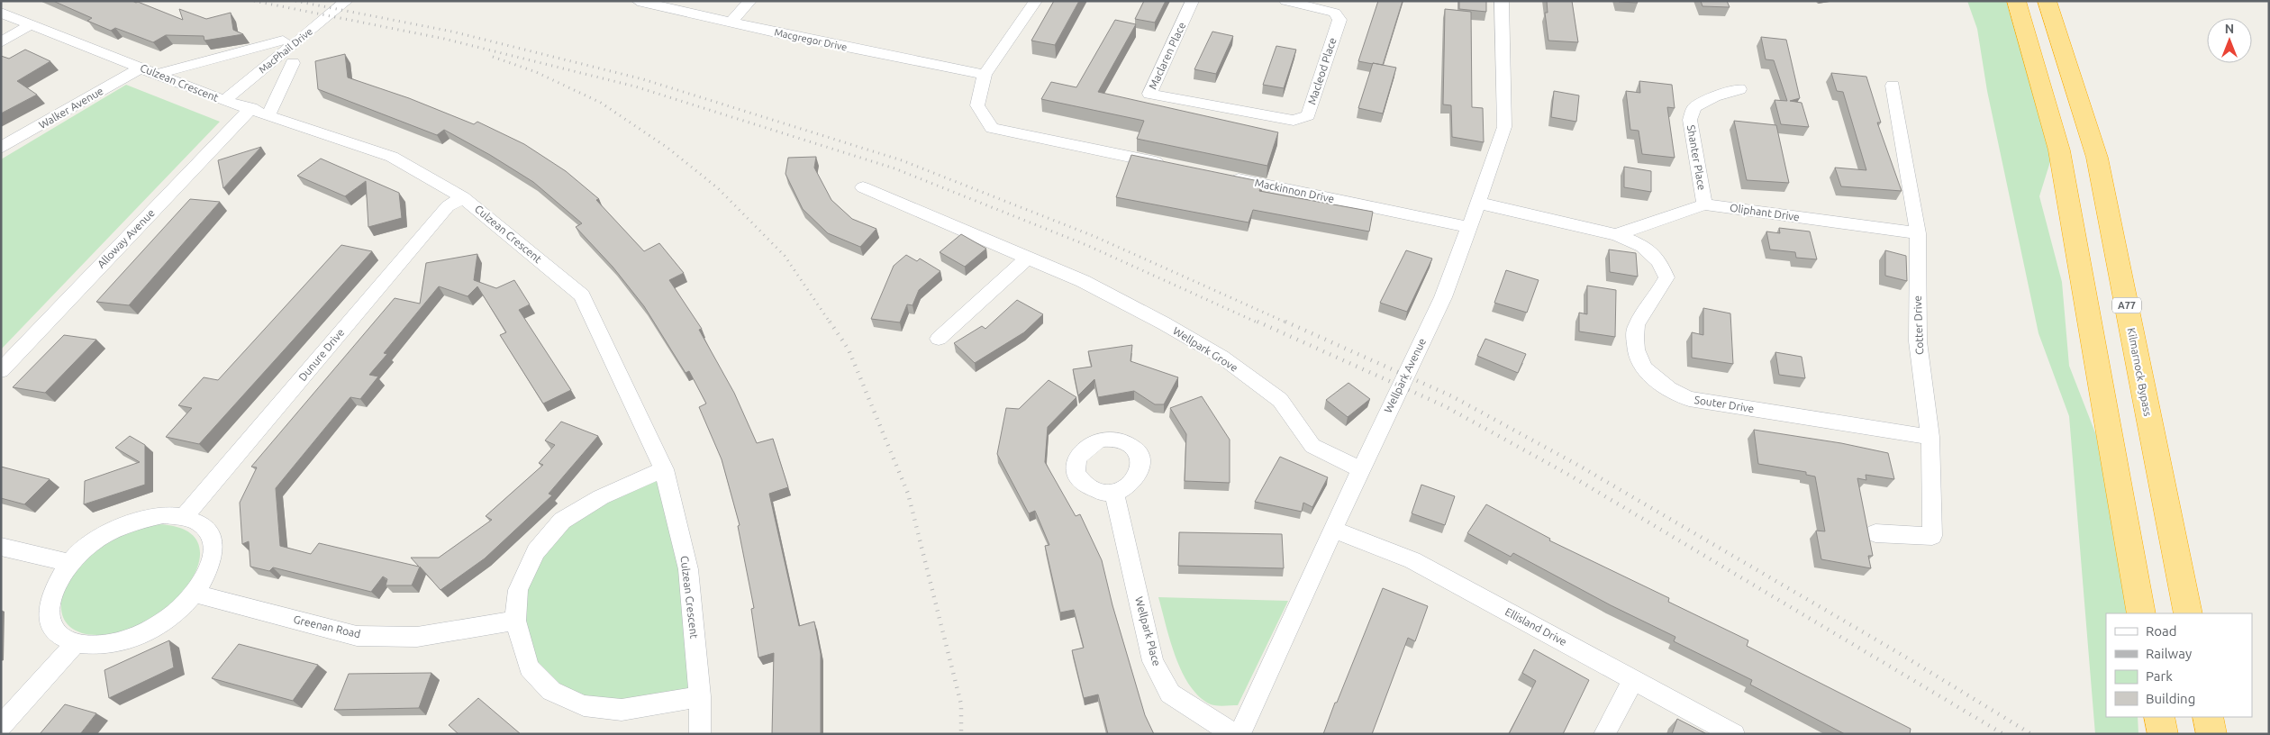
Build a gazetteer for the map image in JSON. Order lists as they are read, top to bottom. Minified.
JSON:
{"streets":{"highway":["A77","Kilmarnock Bypass"],"street":["Macgregor Drive","MacPhail Drive","Maclaren Place","Macleod Place","Culzean Crescent","Walker Avenue","Shanter Place","Mackinnon Drive","Oliphant Drive","Alloway Avenue","Cotter Drive","Wellpark Grove","Dunure Drive","Wellpark Avenue","Souter Drive","Greenan Road","Ellisland Drive","Wellpark Place"]},"crossings":[["MacPhail Drive","Culzean Crescent"],["Maclaren Place","Macleod Place"],["Culzean Crescent","Walker Avenue"],["Culzean Crescent","Alloway Avenue"],["Culzean Crescent","Dunure Drive"],["Shanter Place","Oliphant Drive"],["Mackinnon Drive","Wellpark Avenue"],["Oliphant Drive","Cotter Drive"],["Oliphant Drive","Souter Drive"],["Cotter Drive","Souter Drive"],["Wellpark Grove","Wellpark Avenue"],["Dunure Drive","Greenan Road"],["Wellpark Avenue","Ellisland Drive"]],"legend":["Road","Railway","Park","Building"],"north":"top"}
